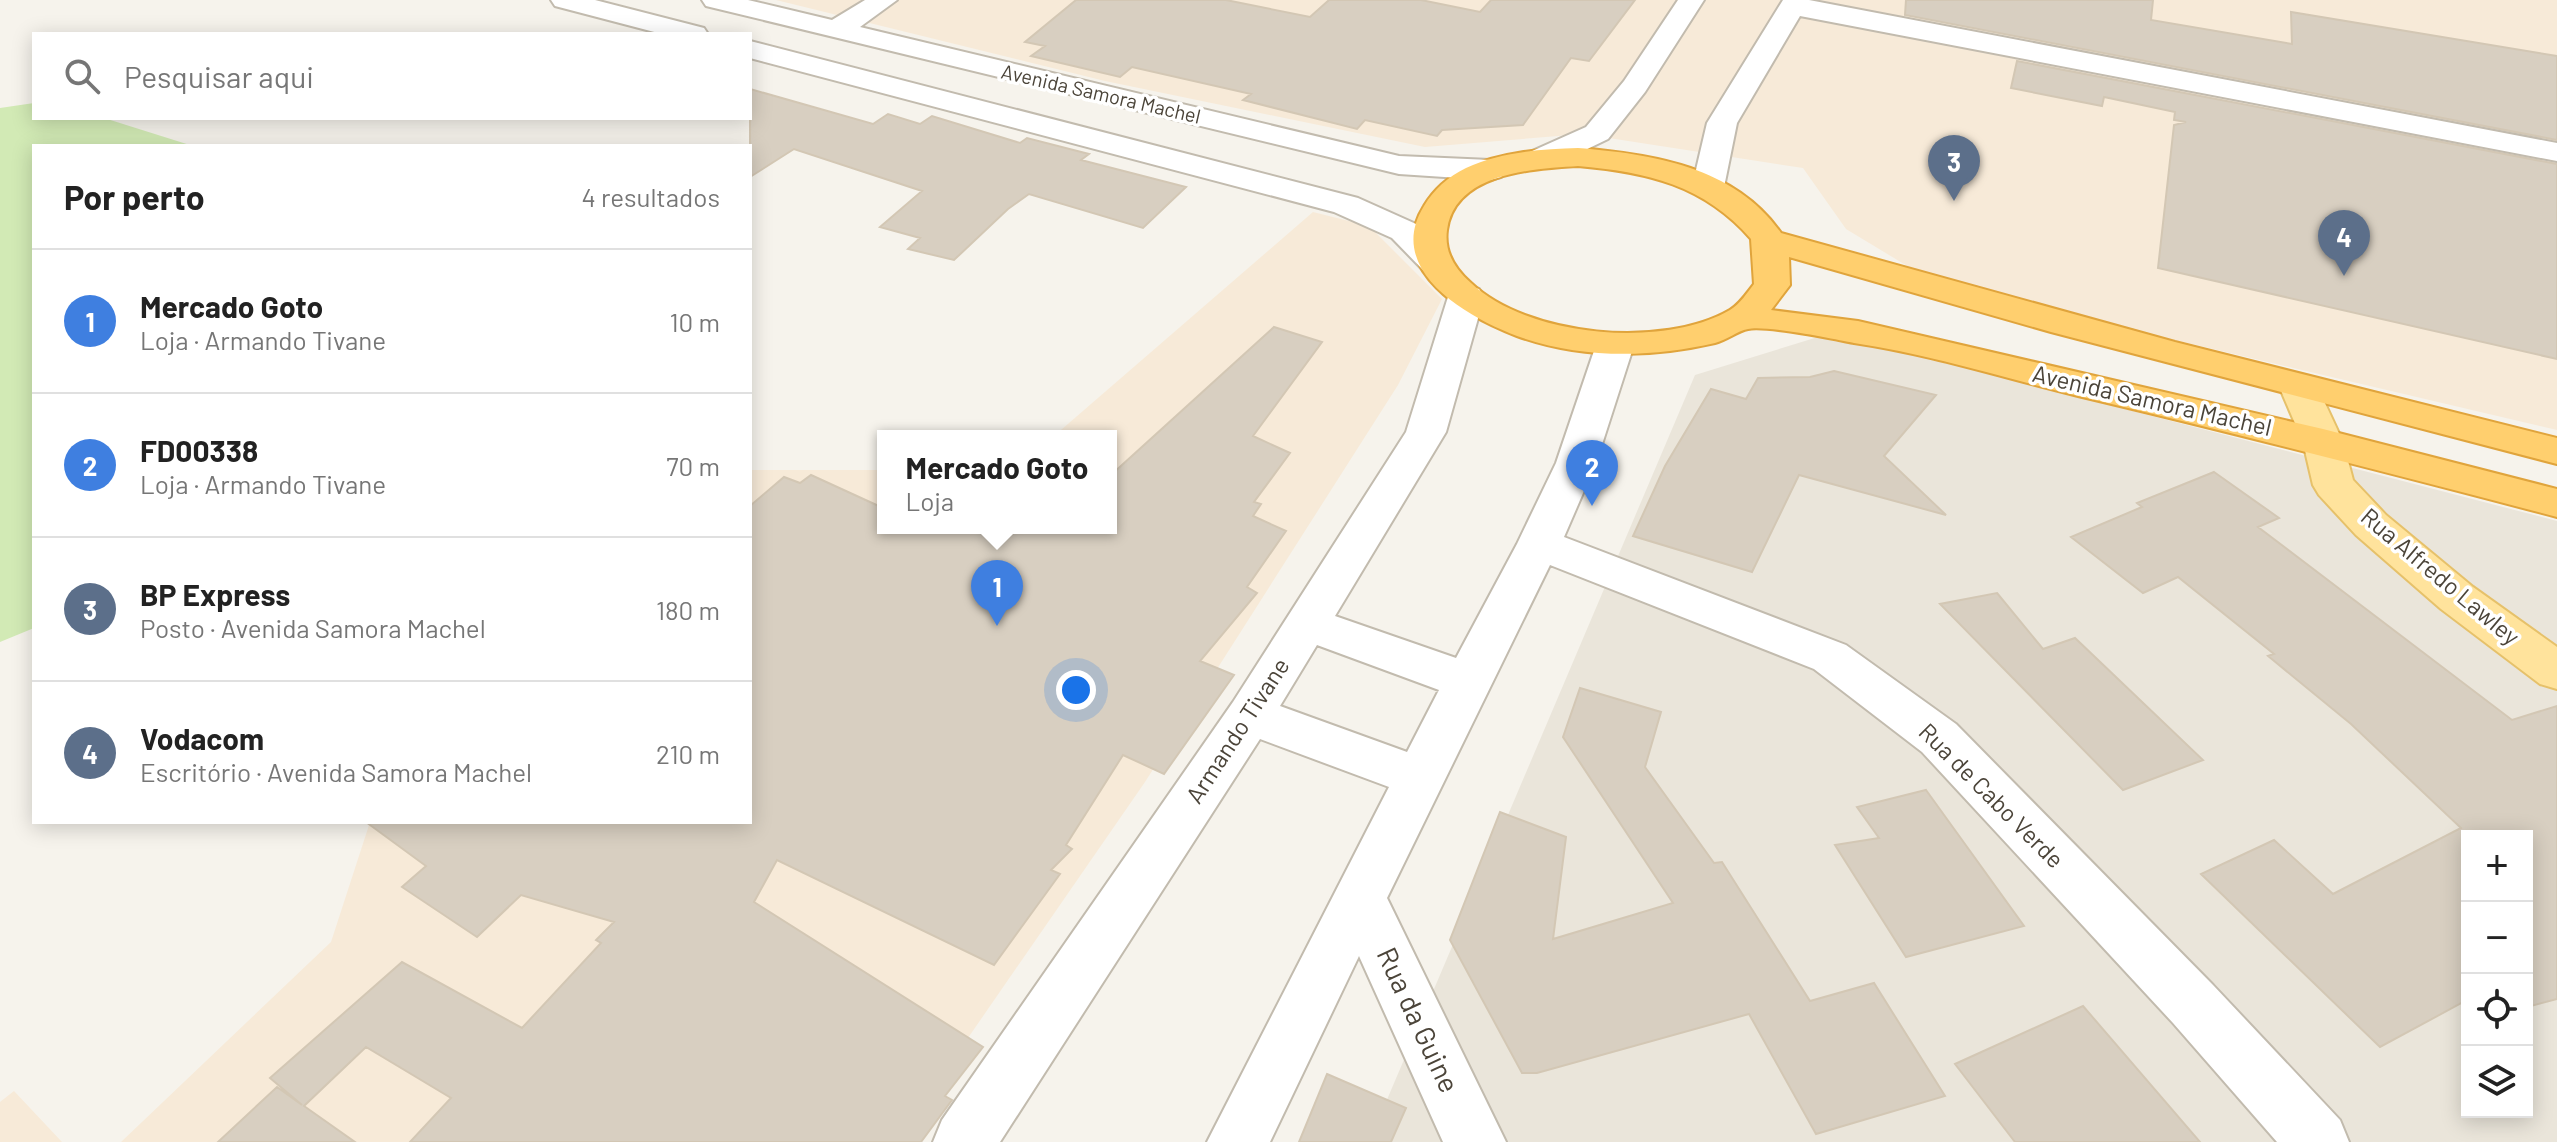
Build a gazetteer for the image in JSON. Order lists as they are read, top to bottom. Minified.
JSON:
{"streets":{"highway":["Avenida Samora Machel"],"main road":["Rua Alfredo Lawley"],"street":["Armando Tivane","Rua de Cabo Verde","Rua da Guine"]},"crossings":[["Avenida Samora Machel","Rua Alfredo Lawley"],["Avenida Samora Machel","Armando Tivane"]],"page":{"search":"Pesquisar aqui","pins":["3","4","2","1"],"heading":["Por perto","4 resultados"],"list":[{"mark":"1","name":"Mercado Goto","note":"Loja · Armando Tivane","value":"10 m"},{"mark":"2","name":"FD00338","note":"Loja · Armando Tivane","value":"70 m"},{"mark":"3","name":"BP Express","note":"Posto · Avenida Samora Machel","value":"180 m"},{"mark":"4","name":"Vodacom","note":"Escritório · Avenida Samora Machel","value":"210 m"}],"popup":["Mercado Goto","Loja"],"map_buttons":["+","−"]}}
